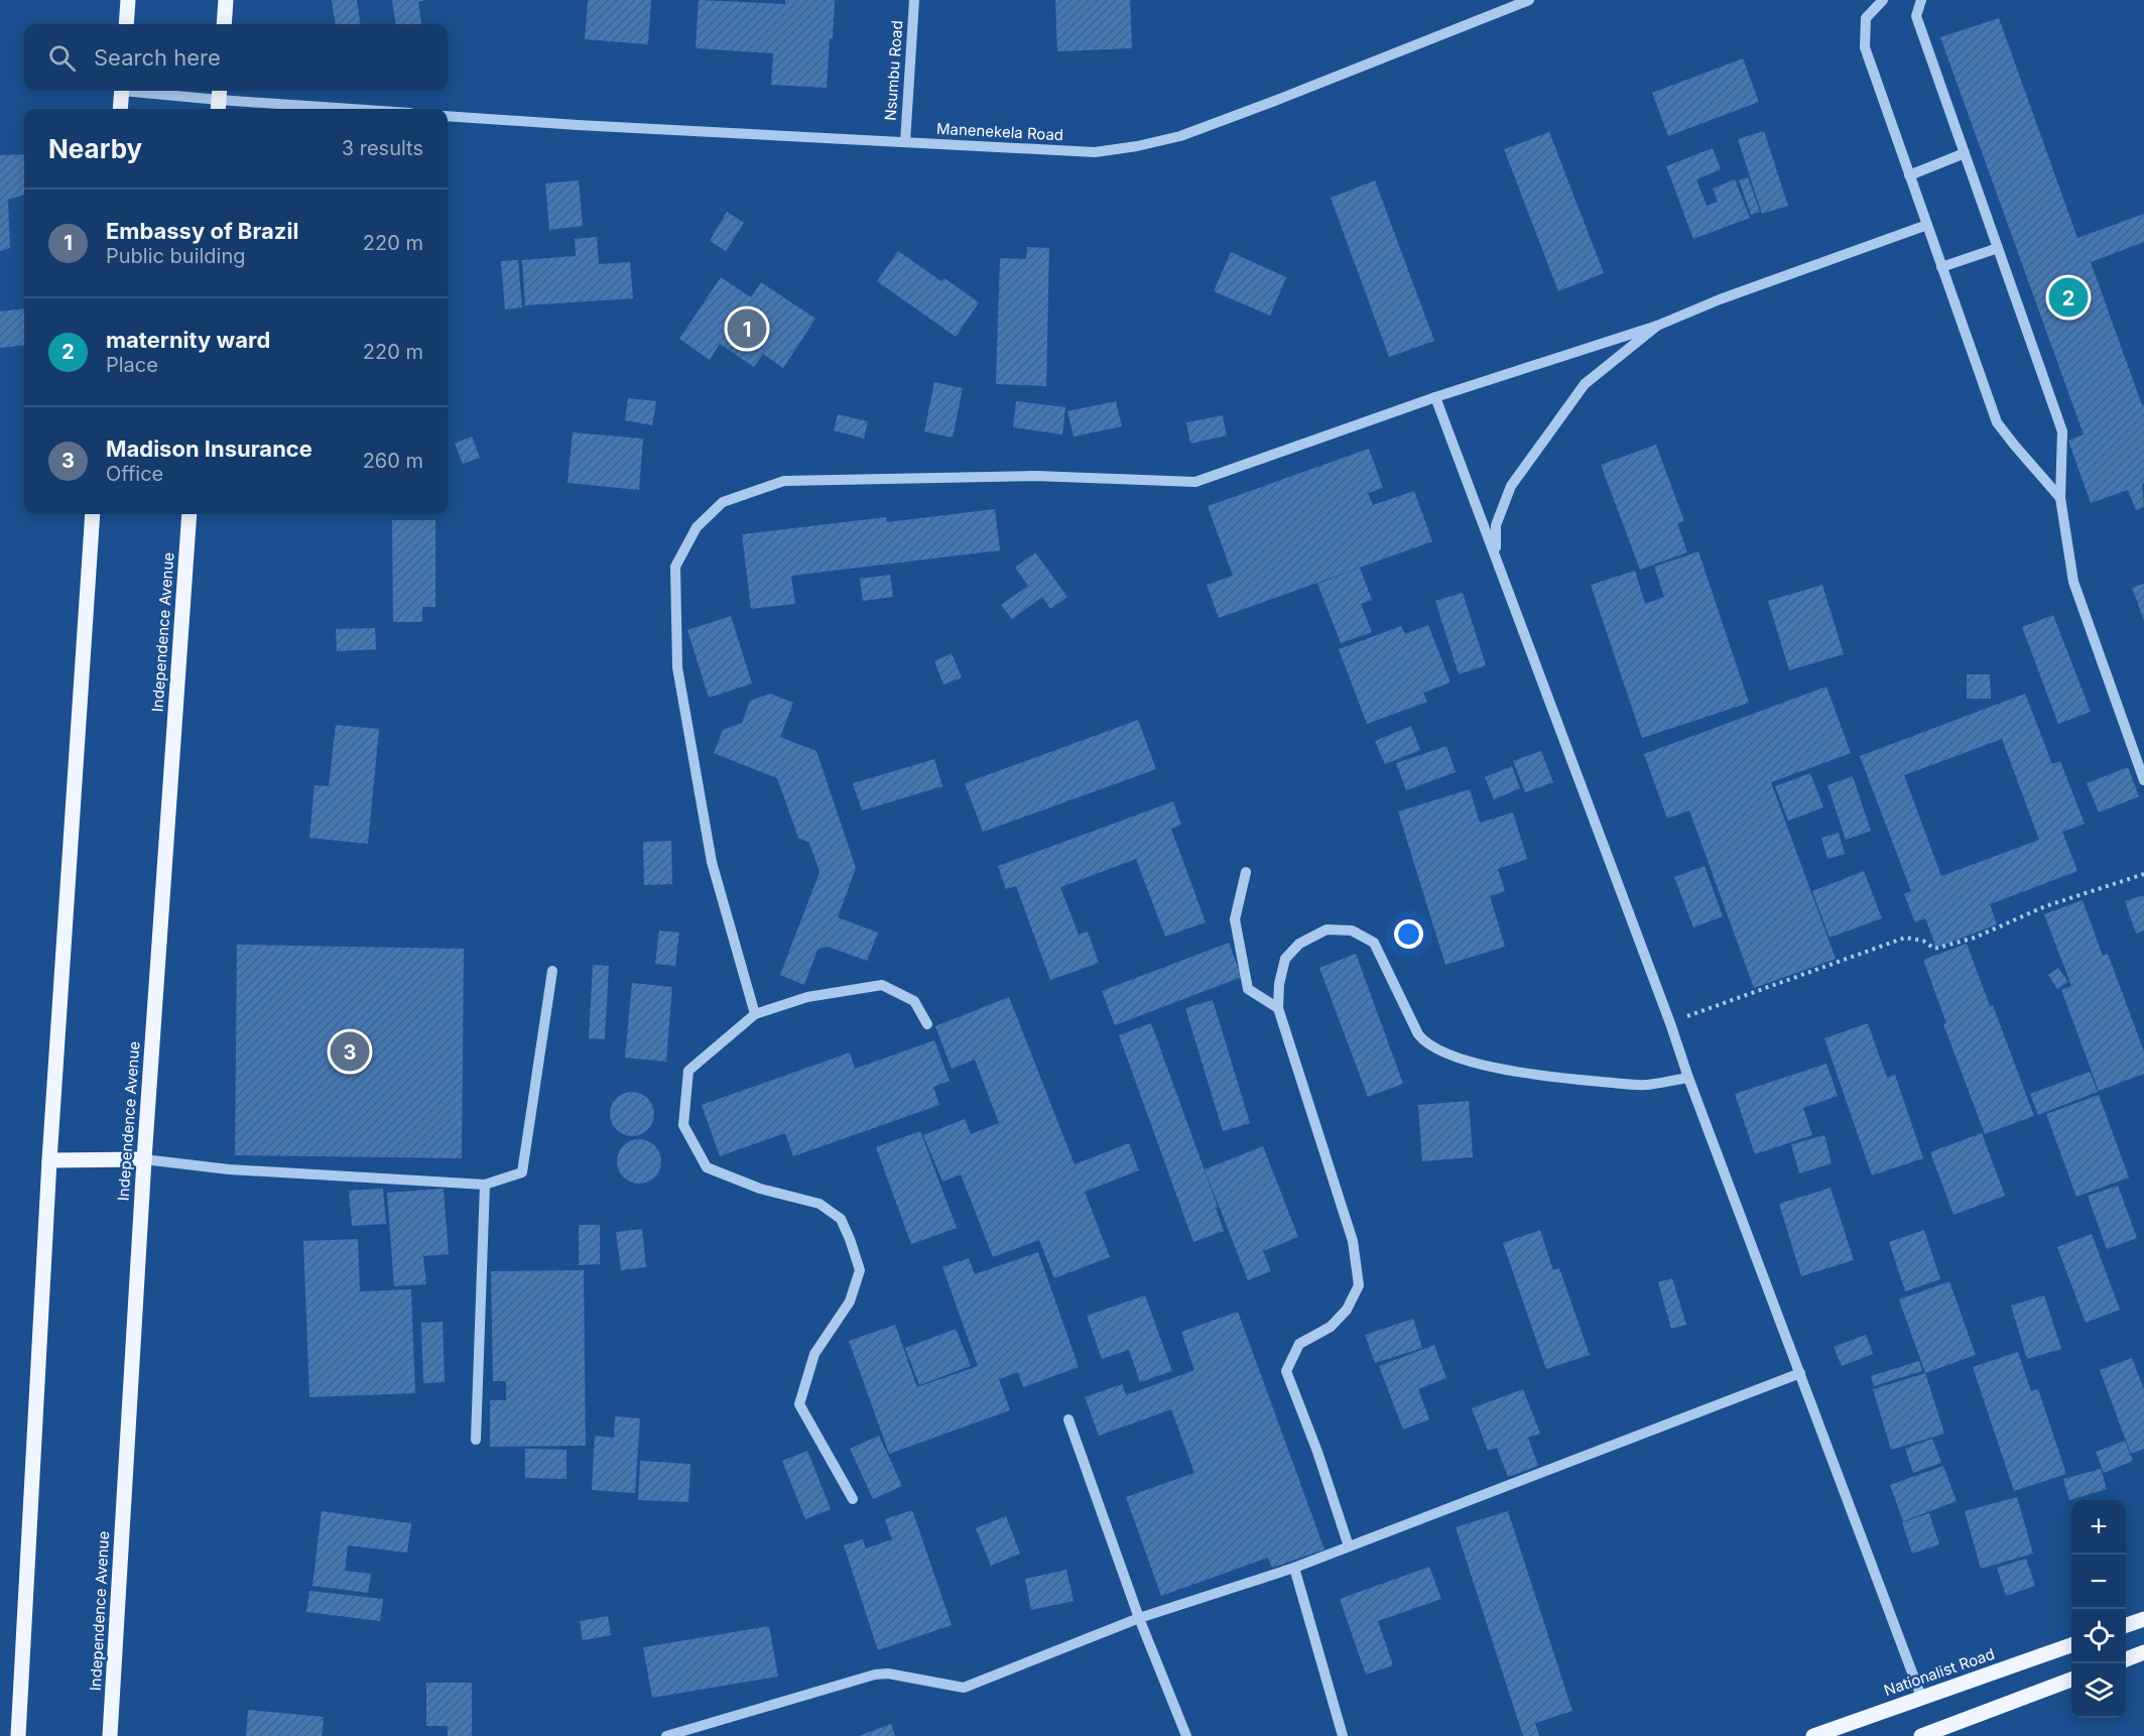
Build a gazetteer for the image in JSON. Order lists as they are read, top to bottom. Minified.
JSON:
{"streets":{"main road":["Independence Avenue","Nationalist Road"],"street":["Nsumbu Road","Manenekela Road"]},"crossings":[["Nsumbu Road","Manenekela Road"]],"page":{"search":"Search here","heading":["Nearby","3 results"],"list":[{"mark":"1","name":"Embassy of Brazil","note":"Public building","value":"220 m"},{"mark":"2","name":"maternity ward","note":"Place","value":"220 m"},{"mark":"3","name":"Madison Insurance","note":"Office","value":"260 m"}],"pins":["2","1","3"],"map_buttons":["+","−"]}}
